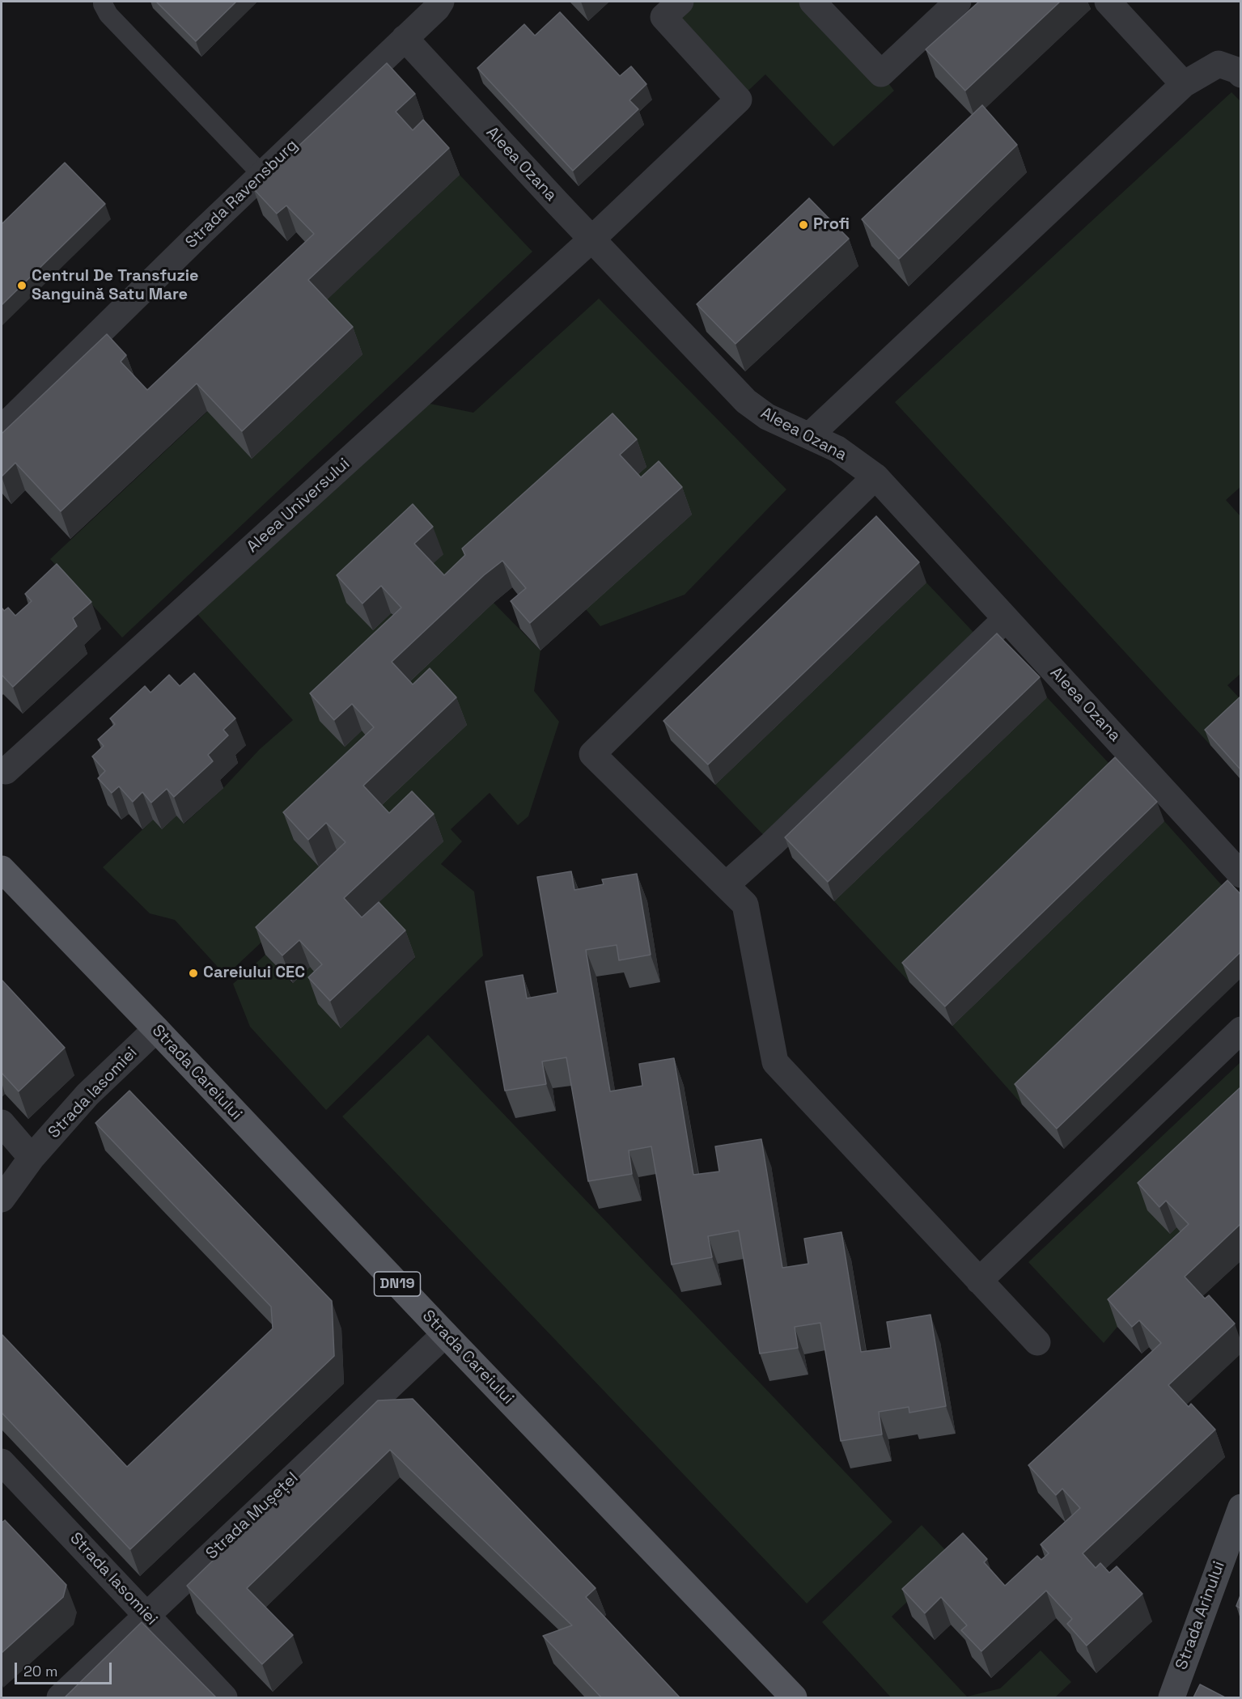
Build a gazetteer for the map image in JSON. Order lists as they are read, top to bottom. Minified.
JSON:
{"streets":{"main road":["Strada Careiului","DN19"],"street":["Aleea Ozana","Strada Ravensburg","Aleea Universului","Strada Iasomiei","Strada Mușețel","Strada Arinului"]},"crossings":[["Aleea Ozana","Strada Ravensburg"],["Aleea Ozana","Aleea Universului"],["Strada Careiului","Strada Iasomiei"],["Strada Careiului","Strada Mușețel"],["Strada Iasomiei","Strada Mușețel"]],"places":["Profi","Centrul De Transfuzie Sanguină Satu Mare","Careiului CEC"],"scale_bar":"20 m"}
